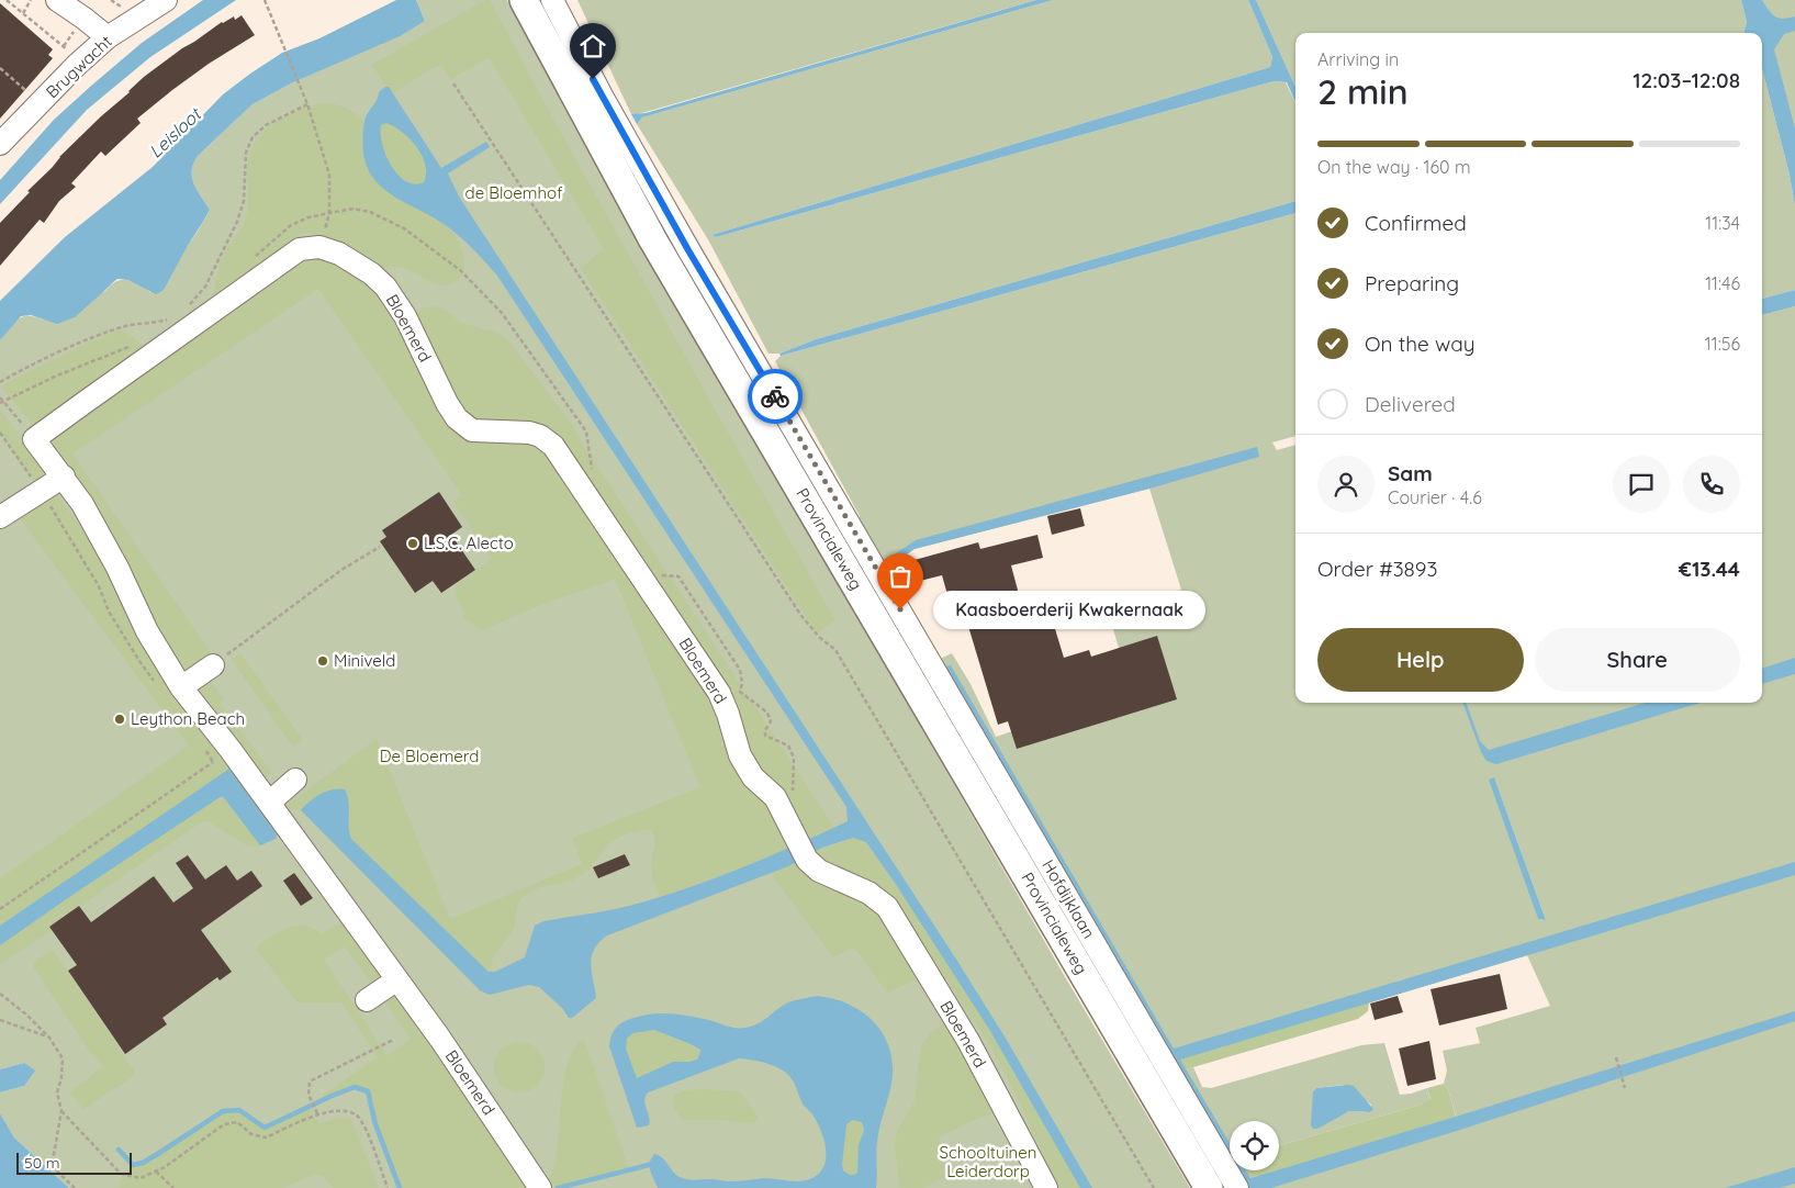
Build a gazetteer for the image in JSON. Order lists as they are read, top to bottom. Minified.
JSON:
{"streets":{"main road":["Provincialeweg"],"street":["Brugwacht","Bloemerd","Hofdijklaan"]},"crossings":[["Provincialeweg","Hofdijklaan"]],"water":["Leisloot"],"parks":["de Bloemhof","De Bloemerd","Schooltuinen Leiderdorp"],"places":["L.S.C. Alecto","Kaasboerderij Kwakernaak","Miniveld","Leython Beach"],"scale_bar":"50 m","page":{"heading":["2 min","Arriving in","12:03–12:08"],"panel":["Sam","Courier · 4.6","Order #3893","€13.44"],"bar":"On the way · 160 m","list":[["Confirmed","11:34"],["Preparing","11:46"],["On the way","11:56"],"Delivered"],"bubble":"Kaasboerderij Kwakernaak","buttons":["Help","Share"],"scale":"50 m"}}
